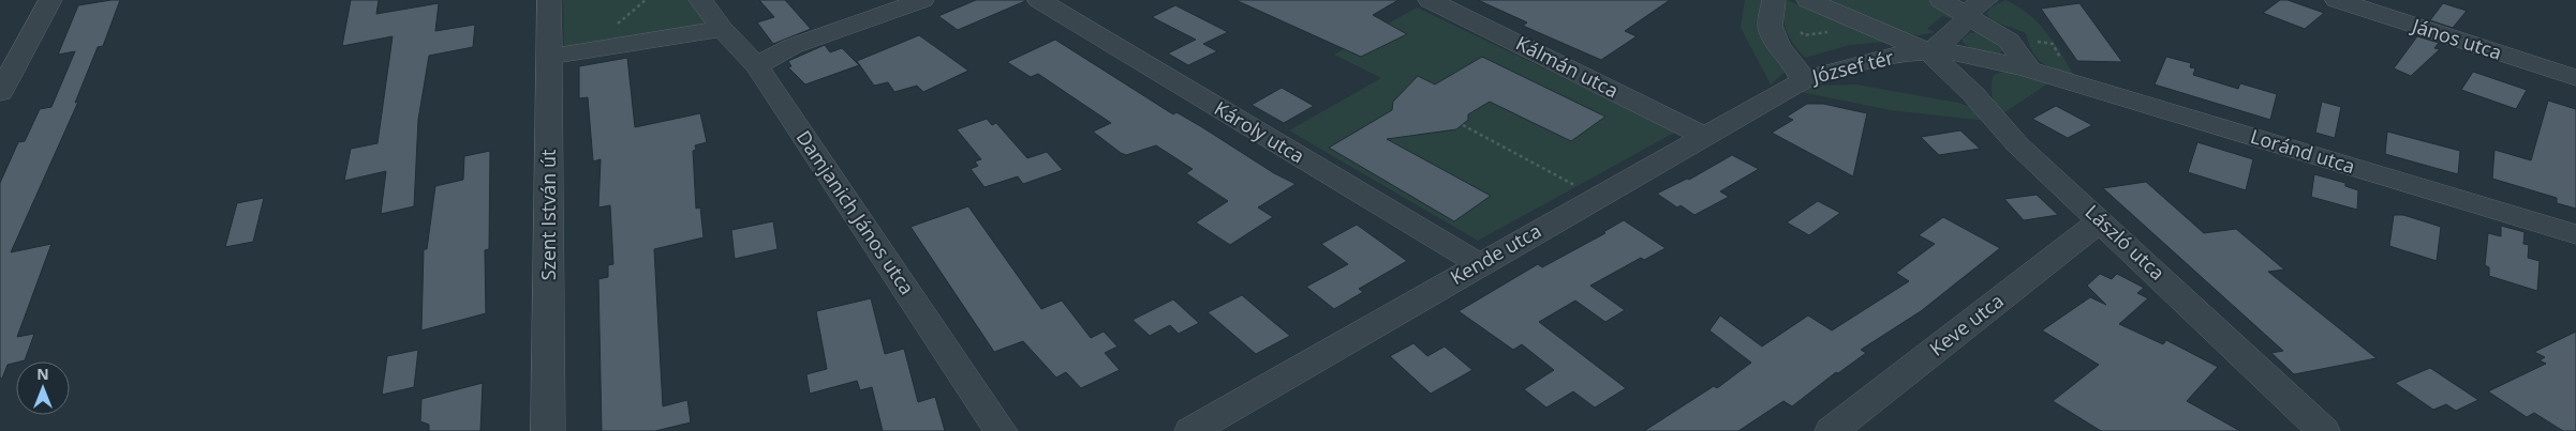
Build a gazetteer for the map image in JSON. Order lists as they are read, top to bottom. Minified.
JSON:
{"streets":{"street":["János utca","Kálmán utca","József tér","Károly utca","Loránd utca","Damjanich János utca","Szent István út","László utca","Kende utca","Keve utca"]},"crossings":[["Kálmán utca","Kende utca"],["József tér","Loránd utca"],["József tér","László utca"],["József tér","Kende utca"],["Károly utca","Kende utca"],["László utca","Keve utca"]],"north":"top"}
